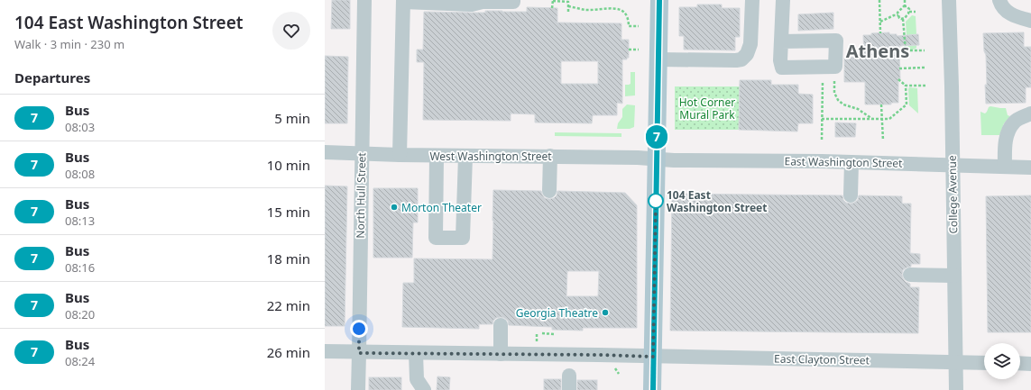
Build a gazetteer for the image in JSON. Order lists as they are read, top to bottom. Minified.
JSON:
{"streets":{"street":["West Washington Street","East Washington Street","College Avenue","North Hull Street","East Clayton Street"]},"crossings":[["West Washington Street","East Washington Street"],["West Washington Street","North Hull Street"],["East Washington Street","College Avenue"],["College Avenue","East Clayton Street"],["North Hull Street","East Clayton Street"]],"districts":["Athens"],"parks":["Hot Corner Mural Park"],"places":["104 East Washington Street","Morton Theater","Georgia Theatre"],"lines":["bus line 7"],"page":{"heading":[["104 East Washington Street","Walk · 3 min · 230 m"],"Departures"],"on_map":"7","list":[{"mark":"7","name":"Bus","note":"08:03","value":"5 min"},{"mark":"7","name":"Bus","note":"08:08","value":"10 min"},{"mark":"7","name":"Bus","note":"08:13","value":"15 min"},{"mark":"7","name":"Bus","note":"08:16","value":"18 min"},{"mark":"7","name":"Bus","note":"08:20","value":"22 min"},{"mark":"7","name":"Bus","note":"08:24","value":"26 min"}]}}
